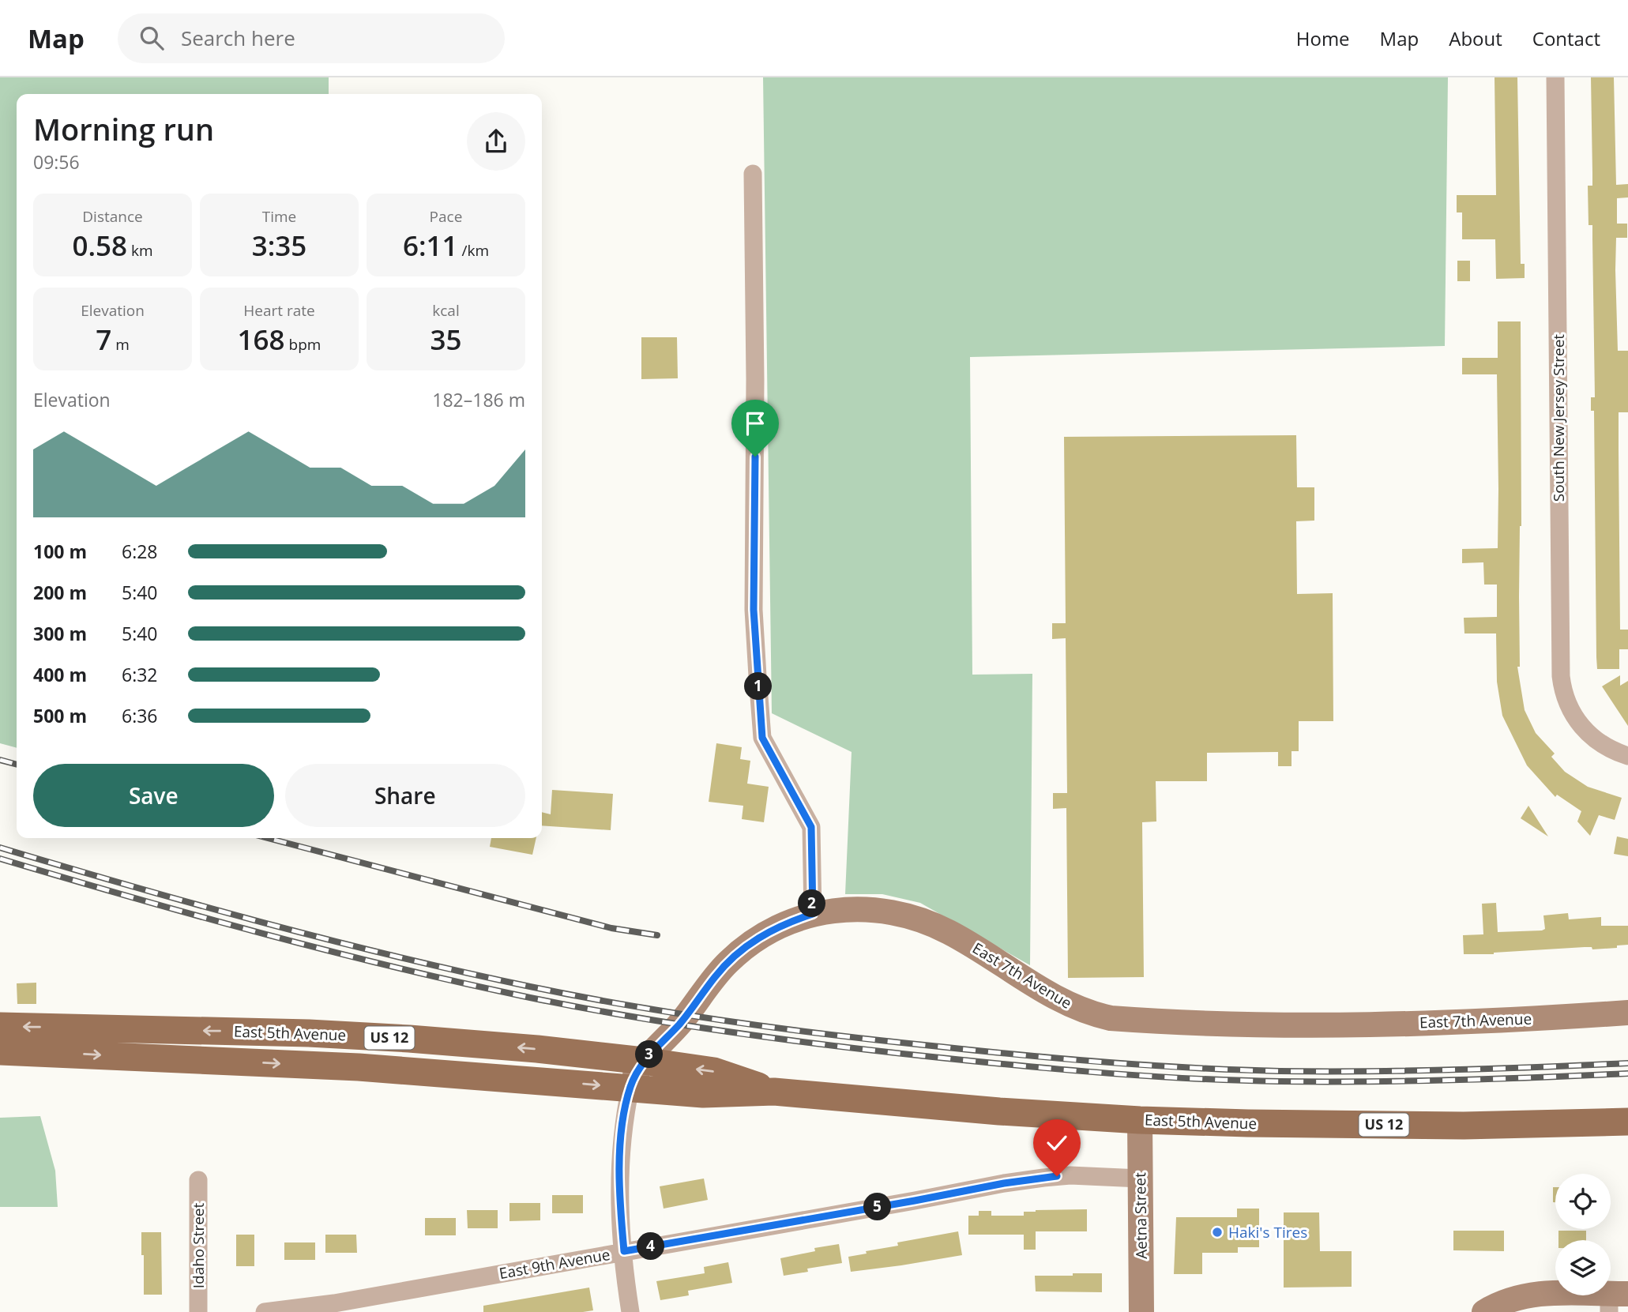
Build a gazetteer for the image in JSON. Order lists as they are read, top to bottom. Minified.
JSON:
{"streets":{"main road":["East 5th Avenue","US 12"],"street":["South New Jersey Street","East 7th Avenue","Aetna Street","Idaho Street","East 9th Avenue"]},"crossings":[["East 7th Avenue","East 5th Avenue"],["East 5th Avenue","Aetna Street"],["Aetna Street","East 9th Avenue"]],"places":["Haki's Tires"],"page":{"header":"Map","search":"Search here","nav":["Home","Map","About","Contact"],"heading":["Morning run","09:56"],"stats":[["Distance","0.58 km"],["Time","3:35"],["Pace","6:11 /km"],["Elevation","7 m"],["Heart rate","168 bpm"],["kcal","35"]],"chart":["Elevation","182–186 m"],"list":[{"name":"100 m","note":"6:28"},{"name":"200 m","note":"5:40"},{"name":"300 m","note":"5:40"},{"name":"400 m","note":"6:32"},{"name":"500 m","note":"6:36"}],"pins":["1","2","3","5","4"],"buttons":["Save","Share"]}}
